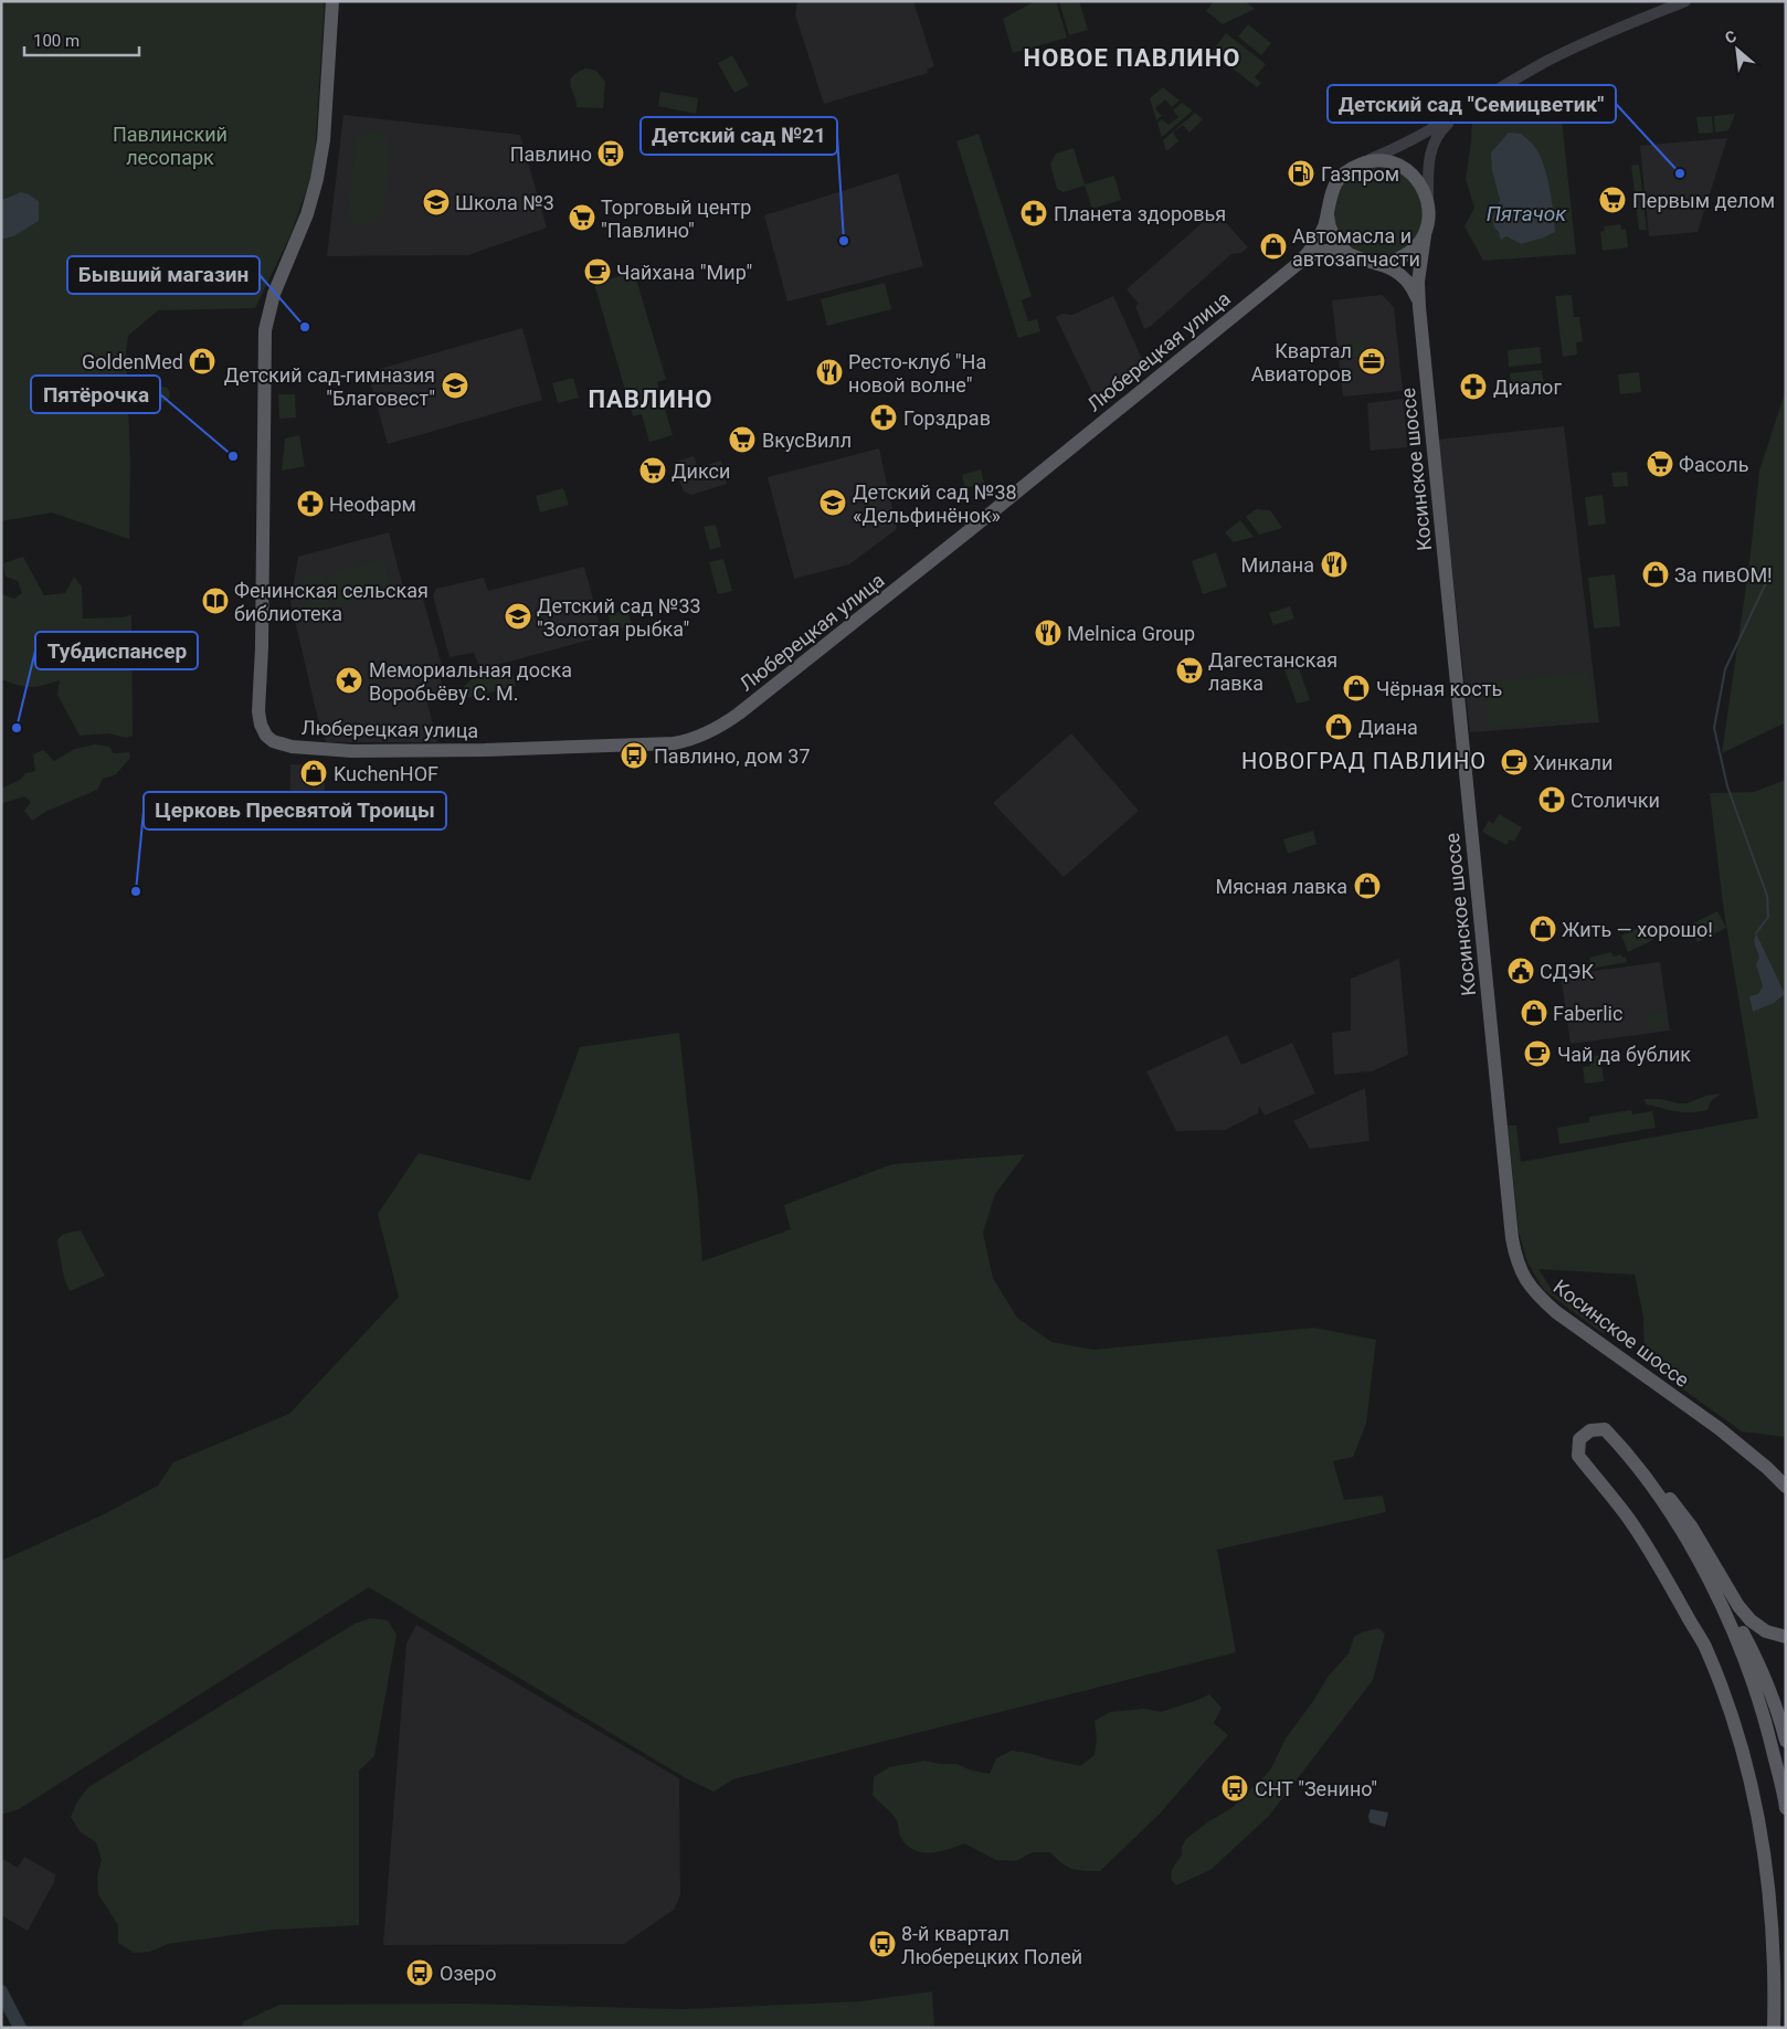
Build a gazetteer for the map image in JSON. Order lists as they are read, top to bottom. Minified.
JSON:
{"streets":{"main road":["Люберецкая улица","Косинское шоссе"]},"crossings":[["Люберецкая улица","Косинское шоссе"]],"districts":["НОВОЕ ПАВЛИНО","ПАВЛИНО","НОВОГРАД ПАВЛИНО"],"water":["Пятачок"],"parks":["Павлинский лесопарк"],"places":{"bus stop":["Павлино","Павлино, дом 37","СНТ \"Зенино\"","8-й квартал Люберецких Полей","Озеро"],"fuel station":["Газпром"],"other":["Детский сад \"Семицветик\"","Детский сад №21","Бывший магазин","Пятёрочка","Тубдиспансер","Церковь Пресвятой Троицы"],"supermarket":["Первым делом","Торговый центр \"Павлино\"","ВкусВилл","Фасоль","Дикси","Дагестанская лавка"],"school or university":["Школа №3","Детский сад-гимназия \"Благовест\"","Детский сад №38 «Дельфинёнок»","Детский сад №33 \"Золотая рыбка\""],"pharmacy":["Планета здоровья","Диалог","Горздрав","Неофарм","Столички"],"shop":["Автомасла и автозапчасти","GoldenMed","За пивОМ!","Чёрная кость","Диана","KuchenHOF","Мясная лавка","Жить — хорошо!","Faberlic"],"cafe":["Чайхана \"Мир\"","Хинкали","Чай да бублик"],"office":["Квартал Авиаторов"],"restaurant":["Ресто-клуб \"На новой волне\"","Милана","Melnica Group"],"library":["Фенинская сельская библиотека"],"place":["Мемориальная доска Воробьёву С. М."],"public building":["СДЭК"]},"scale_bar":"100 m","north":"top left"}
